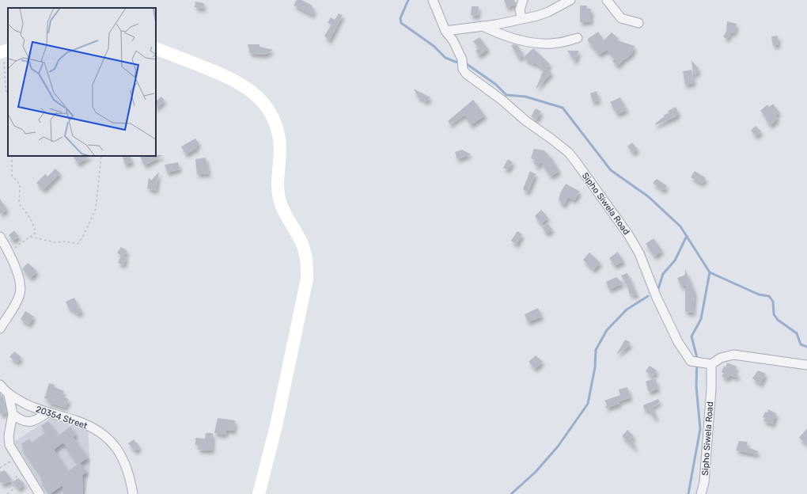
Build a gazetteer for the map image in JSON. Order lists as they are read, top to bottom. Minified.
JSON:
{"streets":{"street":["Sipho Siwela Road","20354 Street"]}}
